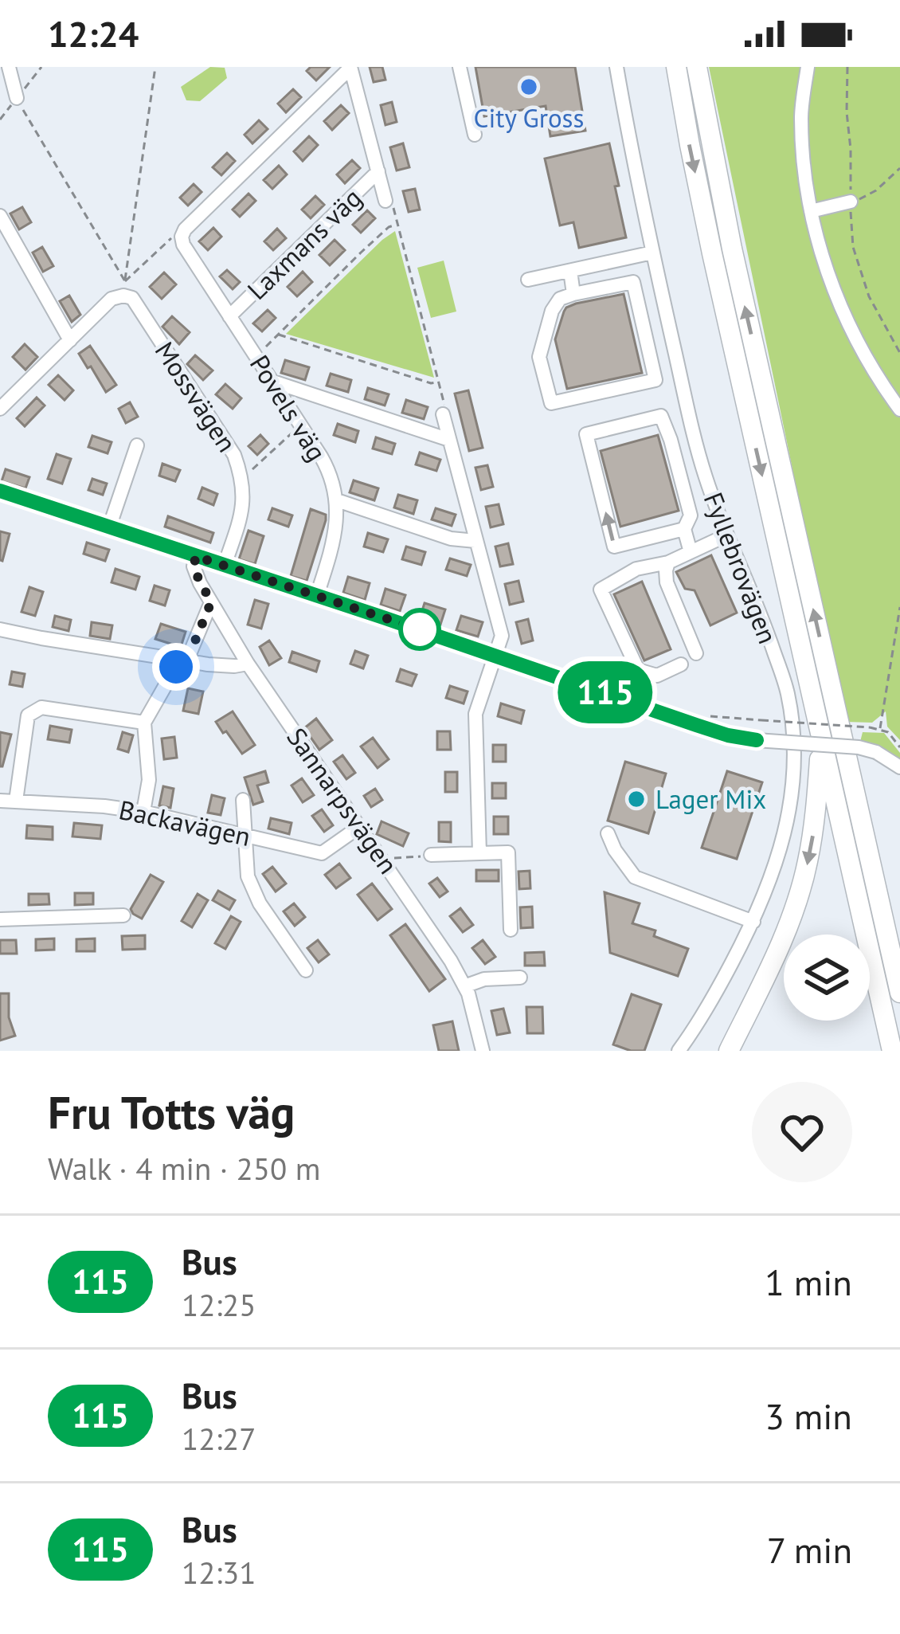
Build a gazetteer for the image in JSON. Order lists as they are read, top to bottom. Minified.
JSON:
{"streets":{"street":["Laxmans väg","Mossvägen","Povels väg","Fyllebrovägen","Sannarpsvägen","Backavägen"]},"crossings":[["Laxmans väg","Povels väg"],["Sannarpsvägen","Backavägen"]],"places":["City Gross","Lager Mix"],"lines":["bus line 115"],"page":{"status":"12:24","on_map":"115","heading":["Fru Totts väg","Walk · 4 min · 250 m"],"list":[{"mark":"115","name":"Bus","note":"12:25","value":"1 min"},{"mark":"115","name":"Bus","note":"12:27","value":"3 min"},{"mark":"115","name":"Bus","note":"12:31","value":"7 min"}]}}
